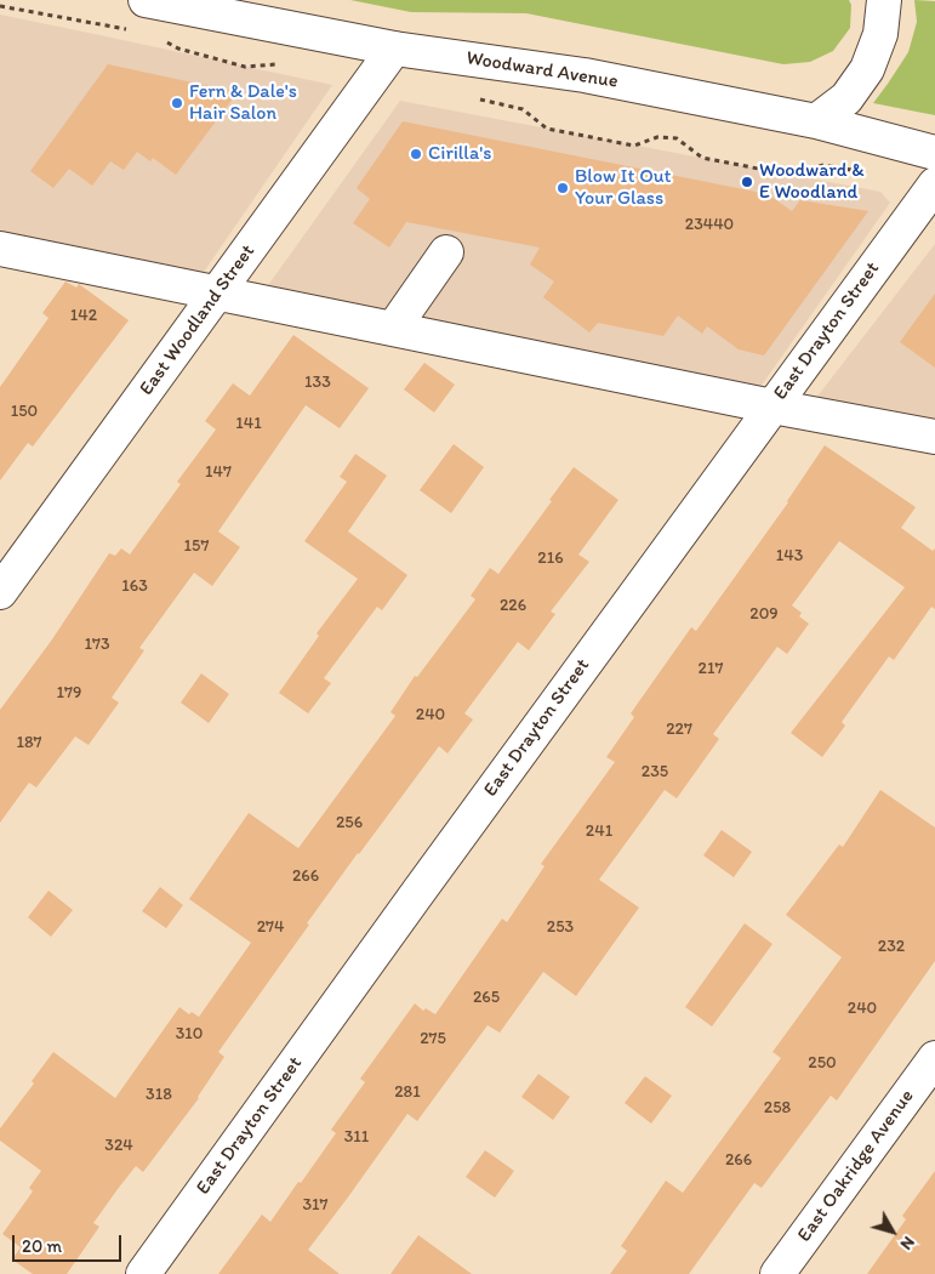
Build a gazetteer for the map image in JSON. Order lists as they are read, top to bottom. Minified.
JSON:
{"streets":{"street":["Woodward Avenue","East Woodland Street","East Drayton Street","East Oakridge Avenue"]},"crossings":[["Woodward Avenue","East Woodland Street"]],"places":["Fern & Dale's Hair Salon","Cirilla's","Woodward & E Woodland","Blow It Out Your Glass"],"house_numbers":["23440","142","133","150","141","147","157","143","216","163","226","209","173","217","179","240","227","187","235","256","241","266","274","253","232","265","240","310","275","250","281","318","258","311","324","266","317"],"scale_bar":"20 m","north":"bottom right"}
